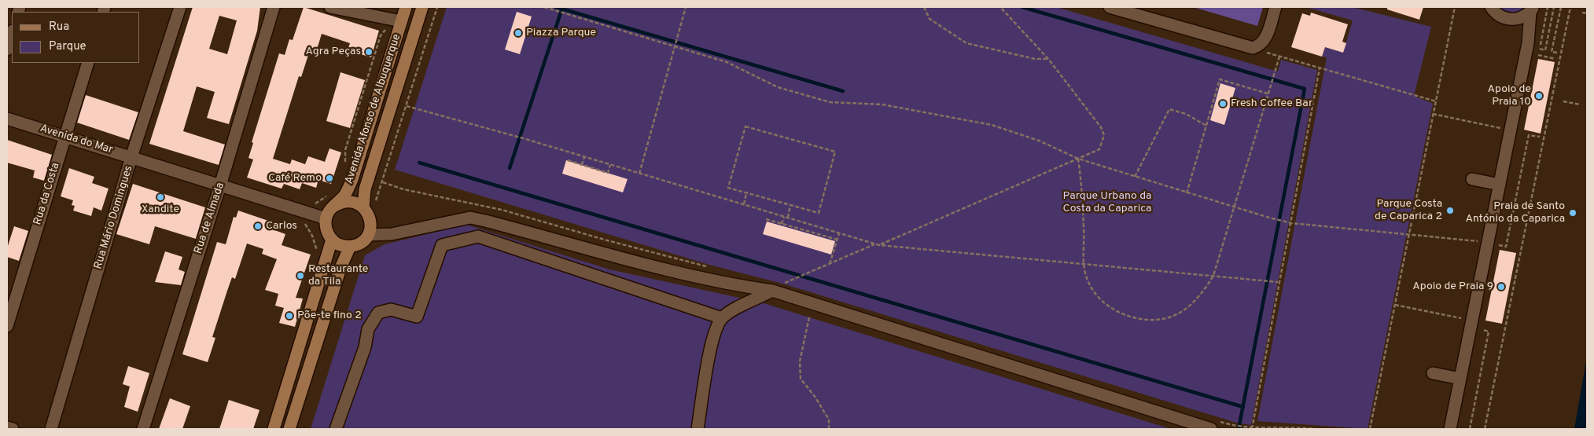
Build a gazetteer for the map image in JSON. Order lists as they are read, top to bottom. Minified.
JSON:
{"streets":{"main road":["Avenida Afonso de Albuquerque"],"street":["Avenida do Mar","Rua da Costa","Rua Mário Domingues","Rua de Almada"]},"crossings":[["Avenida Afonso de Albuquerque","Avenida do Mar"],["Avenida do Mar","Rua da Costa"],["Avenida do Mar","Rua Mário Domingues"],["Avenida do Mar","Rua de Almada"]],"parks":["Parque Urbano da Costa da Caparica"],"places":["Piazza Parque","Agra Peças","Apoio de Praia 10","Fresh Coffee Bar","Café Remo","Xandite","Parque Costa de Caparica 2","Praia de Santo António da Caparica","Carlos","Restaurante da Tila","Apoio de Praia 9","Põe-te fino 2"],"legend":["Rua","Parque"]}
